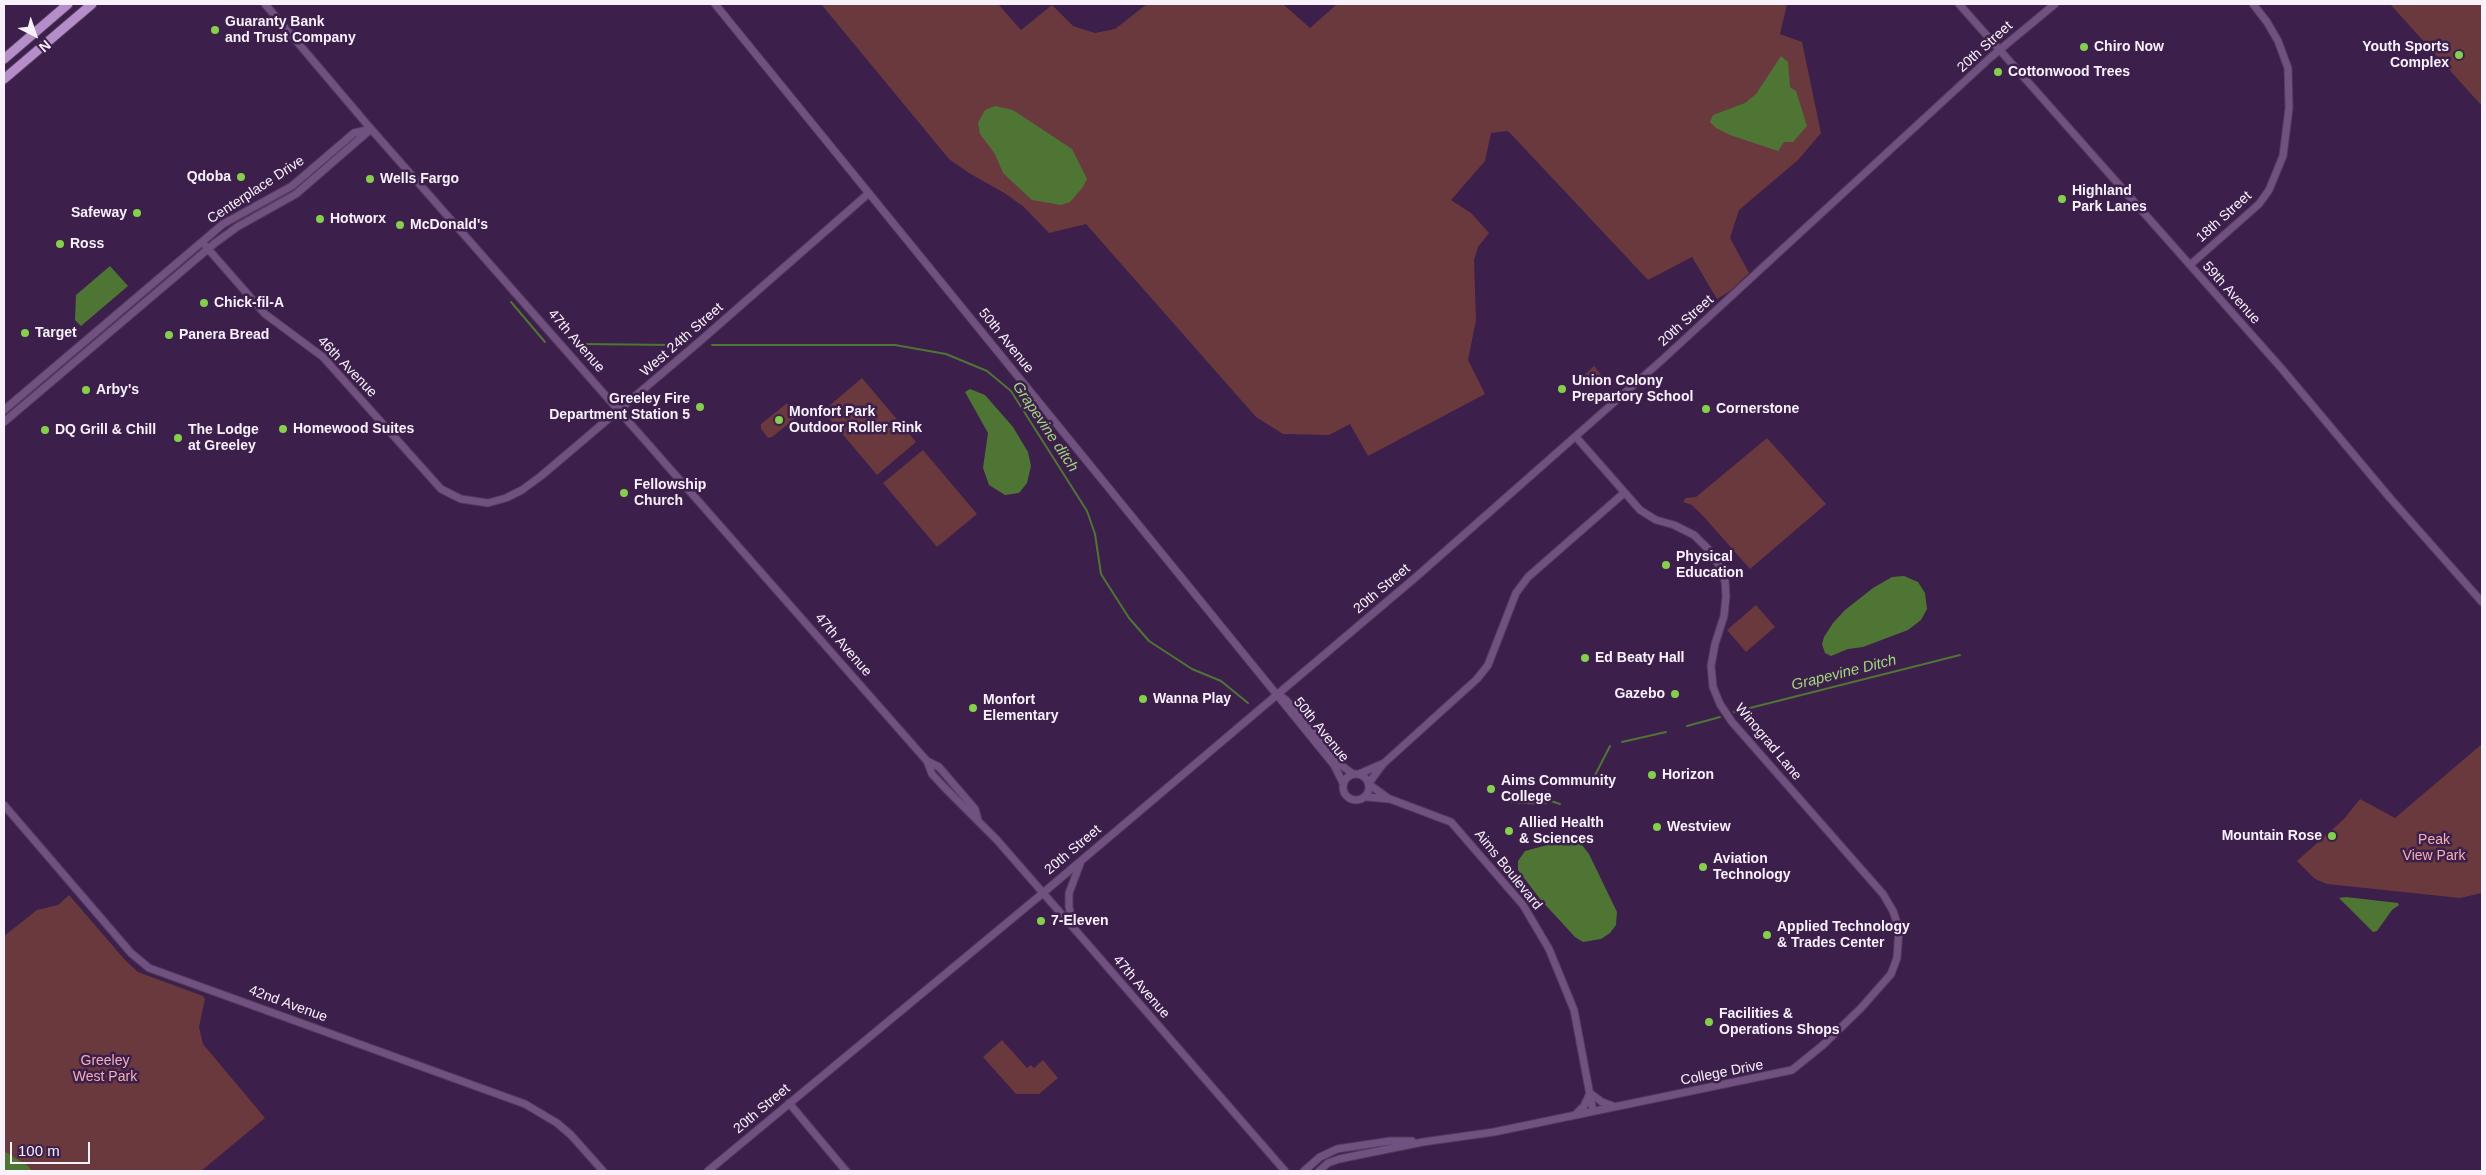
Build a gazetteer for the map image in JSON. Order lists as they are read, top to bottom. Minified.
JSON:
{"streets":{"street":["20th Street","Centerplace Drive","18th Street","59th Avenue","West 24th Street","47th Avenue","50th Avenue","46th Avenue","Winograd Lane","Aims Boulevard","42nd Avenue","College Drive"]},"crossings":[["20th Street","59th Avenue"],["20th Street","47th Avenue"],["20th Street","50th Avenue"],["20th Street","Winograd Lane"],["Centerplace Drive","47th Avenue"],["Centerplace Drive","46th Avenue"],["18th Street","59th Avenue"],["West 24th Street","47th Avenue"],["West 24th Street","50th Avenue"],["West 24th Street","46th Avenue"],["50th Avenue","Aims Boulevard"],["Winograd Lane","College Drive"],["Aims Boulevard","College Drive"]],"water":["Grapevine ditch","Grapevine Ditch"],"parks":["Peak View Park","Greeley West Park"],"places":["Guaranty Bank and Trust Company","Chiro Now","Youth Sports Complex","Cottonwood Trees","Qdoba","Wells Fargo","Highland Park Lanes","Safeway","Hotworx","McDonald's","Ross","Chick-fil-A","Target","Panera Bread","Union Colony Prepartory School","Arby's","Greeley Fire Department Station 5","Cornerstone","Monfort Park Outdoor Roller Rink","Homewood Suites","DQ Grill & Chill","The Lodge at Greeley","Fellowship Church","Physical Education","Ed Beaty Hall","Gazebo","Wanna Play","Monfort Elementary","Horizon","Aims Community College","Westview","Allied Health & Sciences","Mountain Rose","Aviation Technology","7-Eleven","Applied Technology & Trades Center","Facilities & Operations Shops"],"scale_bar":"100 m","north":"bottom right"}
